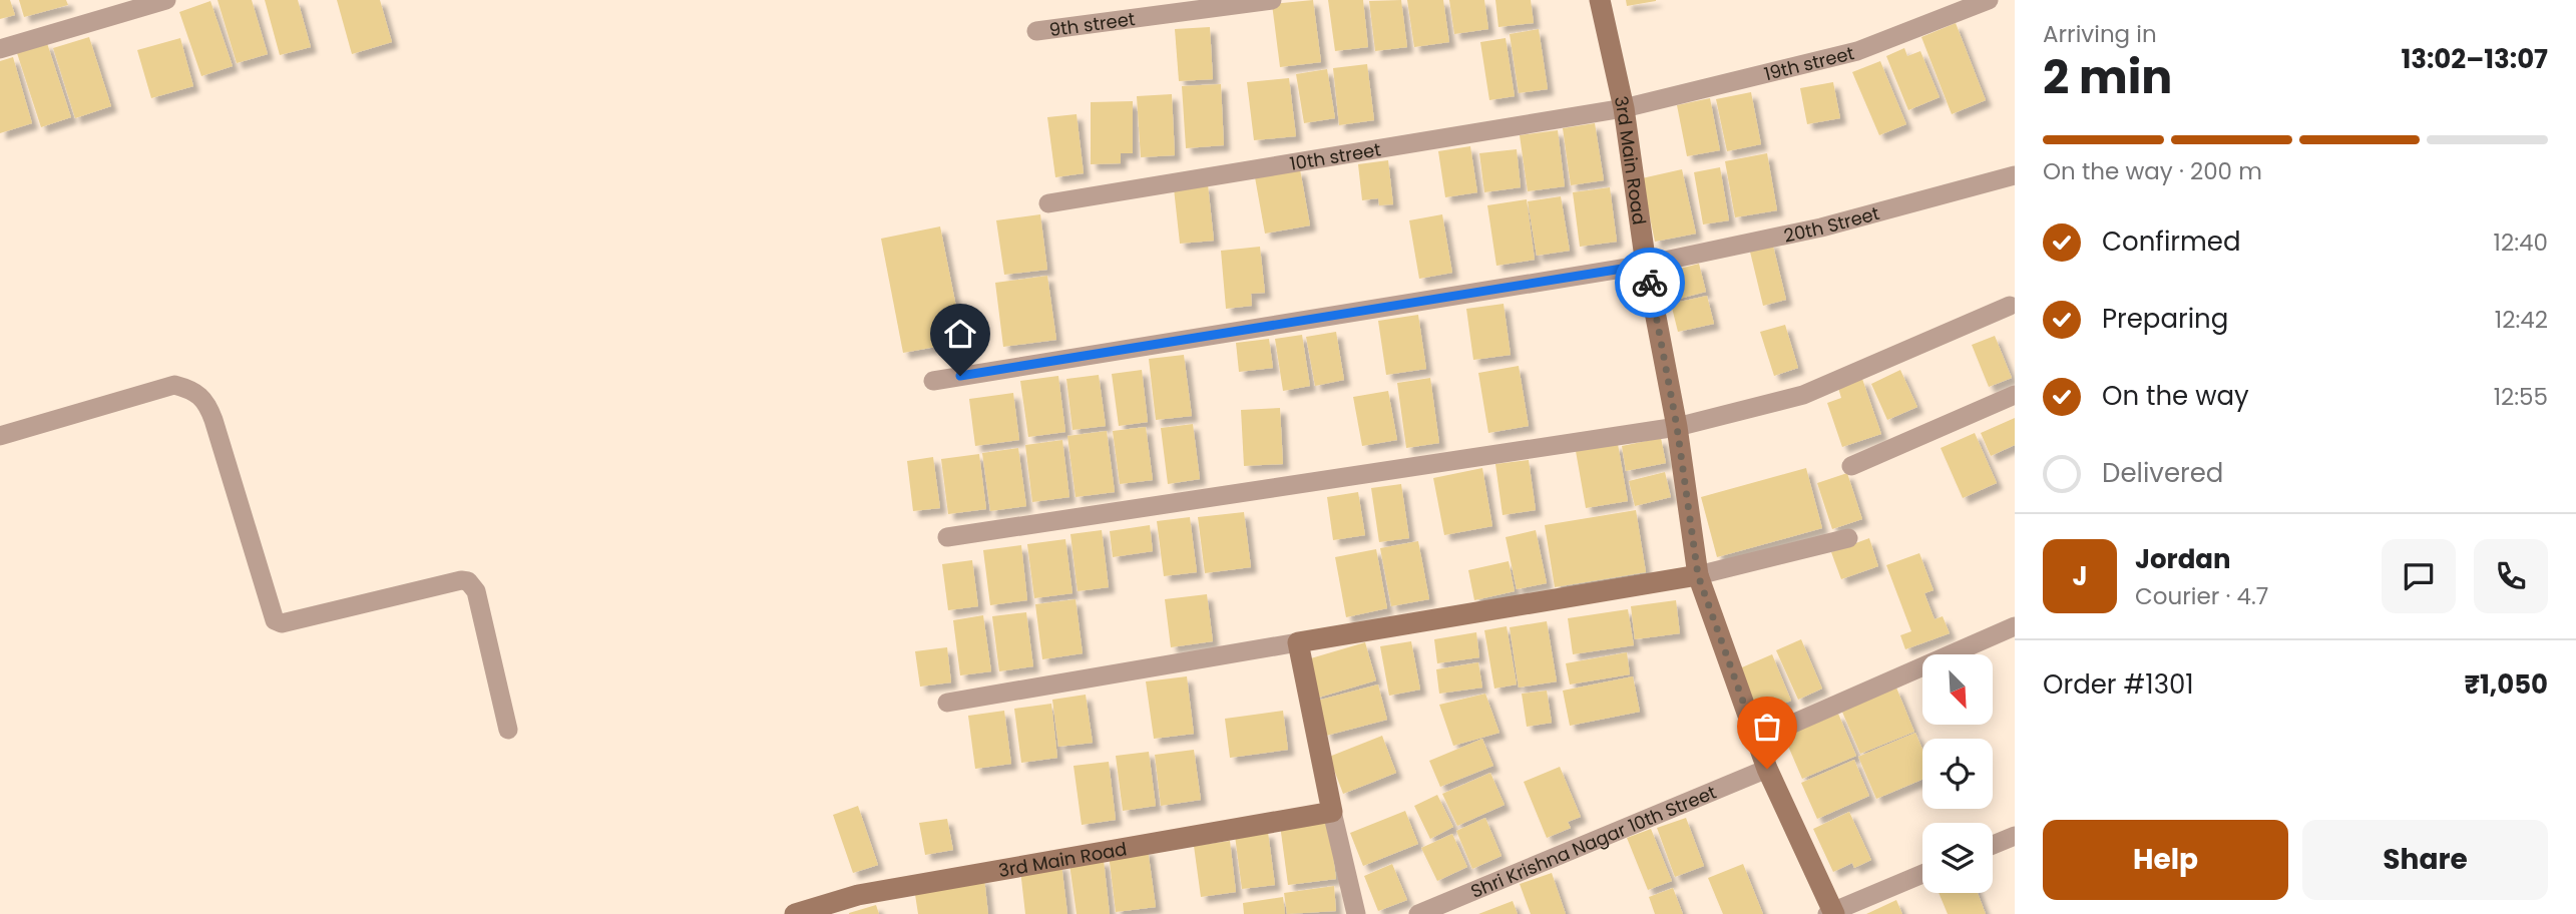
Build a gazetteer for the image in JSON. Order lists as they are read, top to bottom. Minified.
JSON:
{"streets":{"street":["9th street","19th street","10th street","3rd Main Road","20th Street","Shri Krishna Nagar 10th Street"]},"crossings":[["19th street","10th street"],["19th street","3rd Main Road"],["10th street","3rd Main Road"],["3rd Main Road","20th Street"],["3rd Main Road","Shri Krishna Nagar 10th Street"]],"north":"bottom right","page":{"heading":["2 min","Arriving in","13:02–13:07"],"panel":["Jordan","Courier · 4.7","Order #1301","₹1,050"],"bar":"On the way · 200 m","list":[["Confirmed","12:40"],["Preparing","12:42"],["On the way","12:55"],"Delivered"],"round":"J","buttons":["Help","Share"]}}
